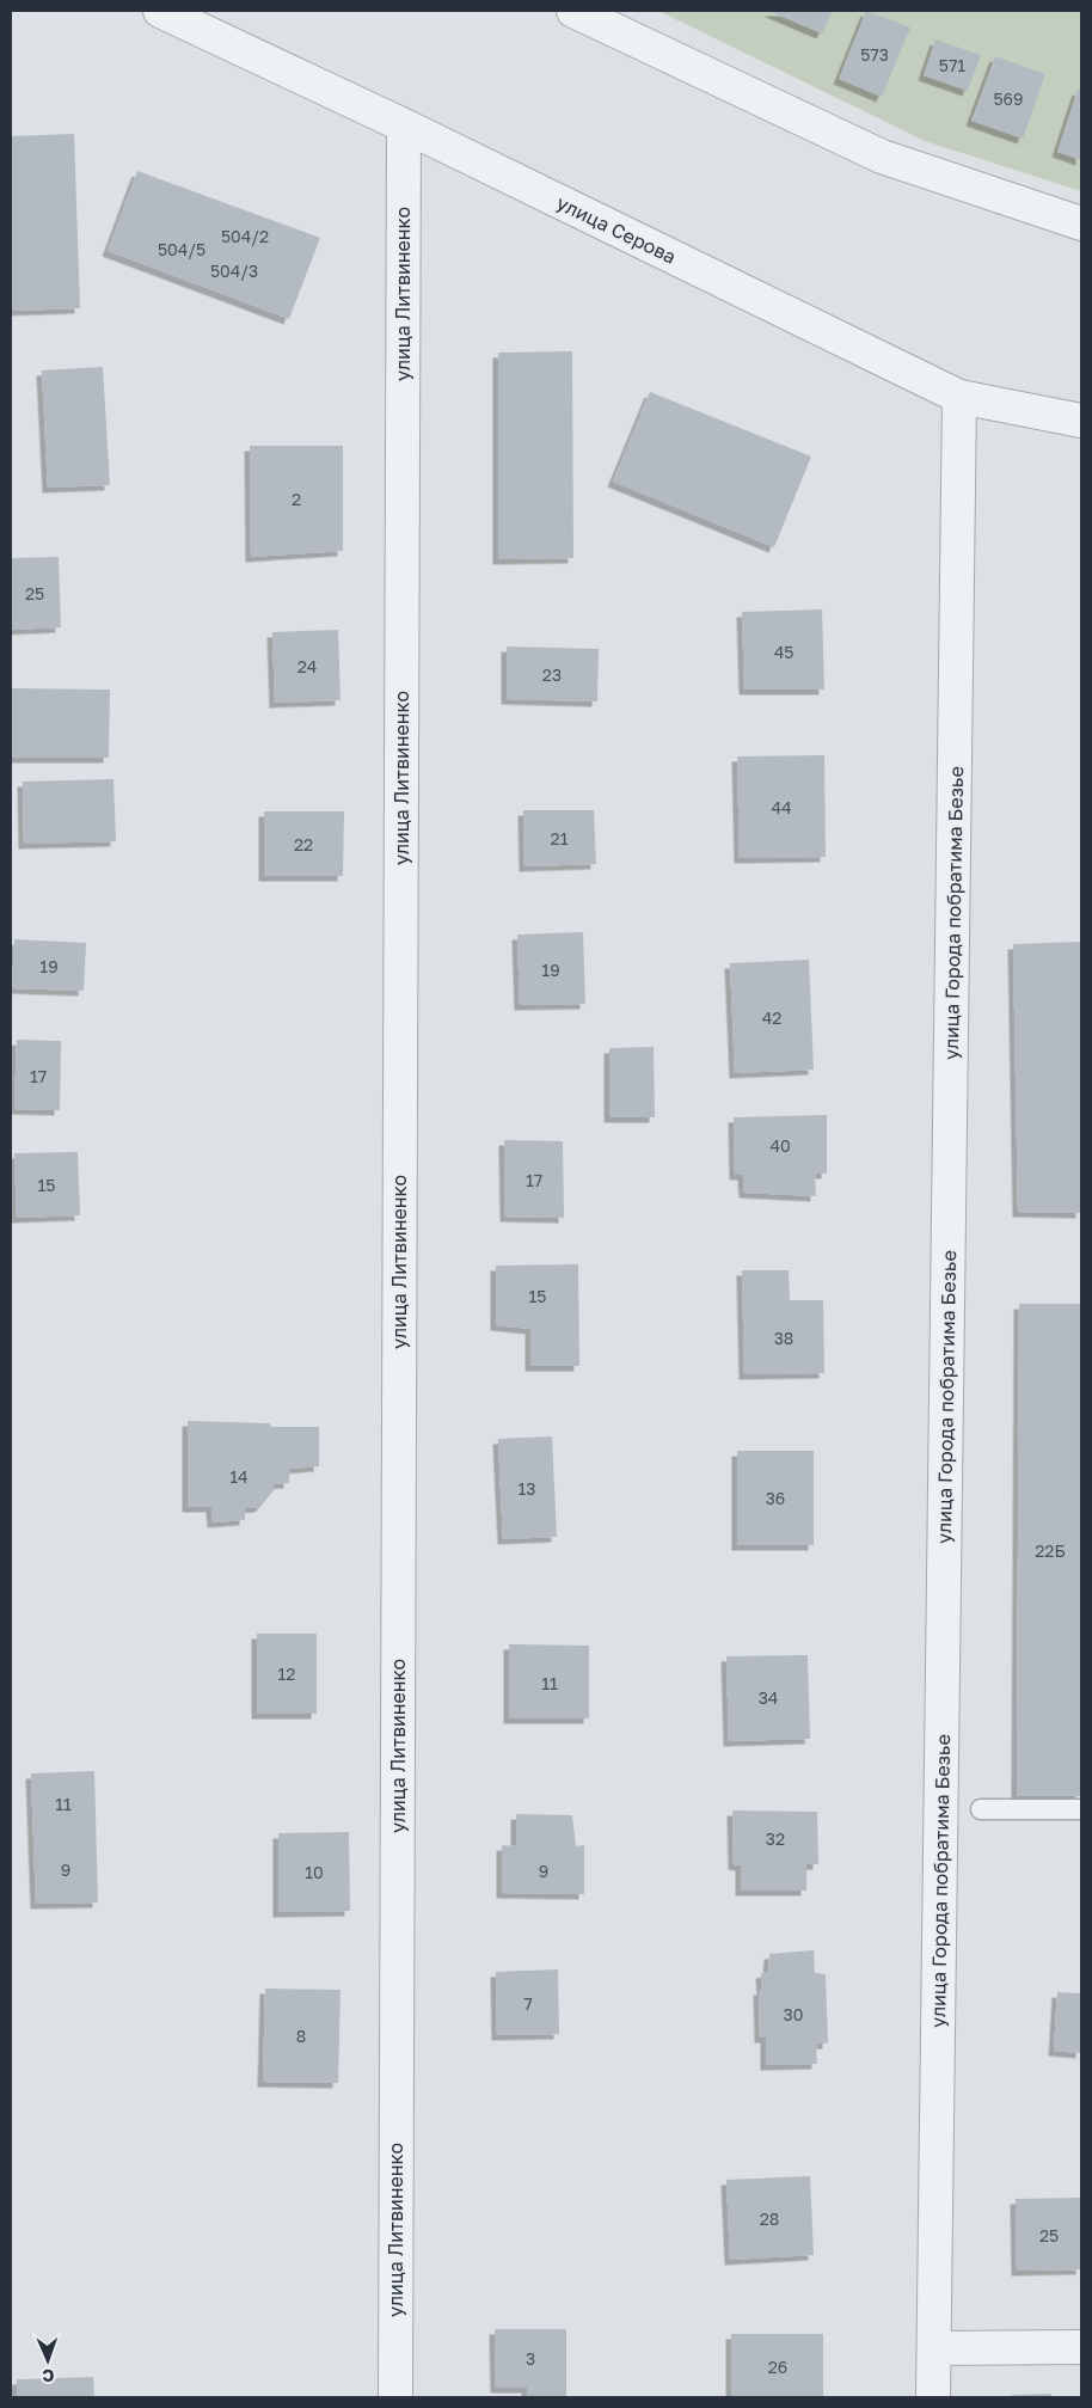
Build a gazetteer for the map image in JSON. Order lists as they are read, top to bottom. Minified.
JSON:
{"streets":{"street":["улица Серова","улица Литвиненко","улица Города побратима Безье"]},"crossings":[["улица Серова","улица Литвиненко"],["улица Серова","улица Города побратима Безье"]],"house_numbers":["573","571","569","504/2","504/5","504/3","2","25","45","24","23","44","21","22","19","19","42","17","40","17","15","15","38","14","13","36","22Б","12","11","34","11","32","9","9","10","7","30","8","28","25","3","26"],"north":"bottom"}
